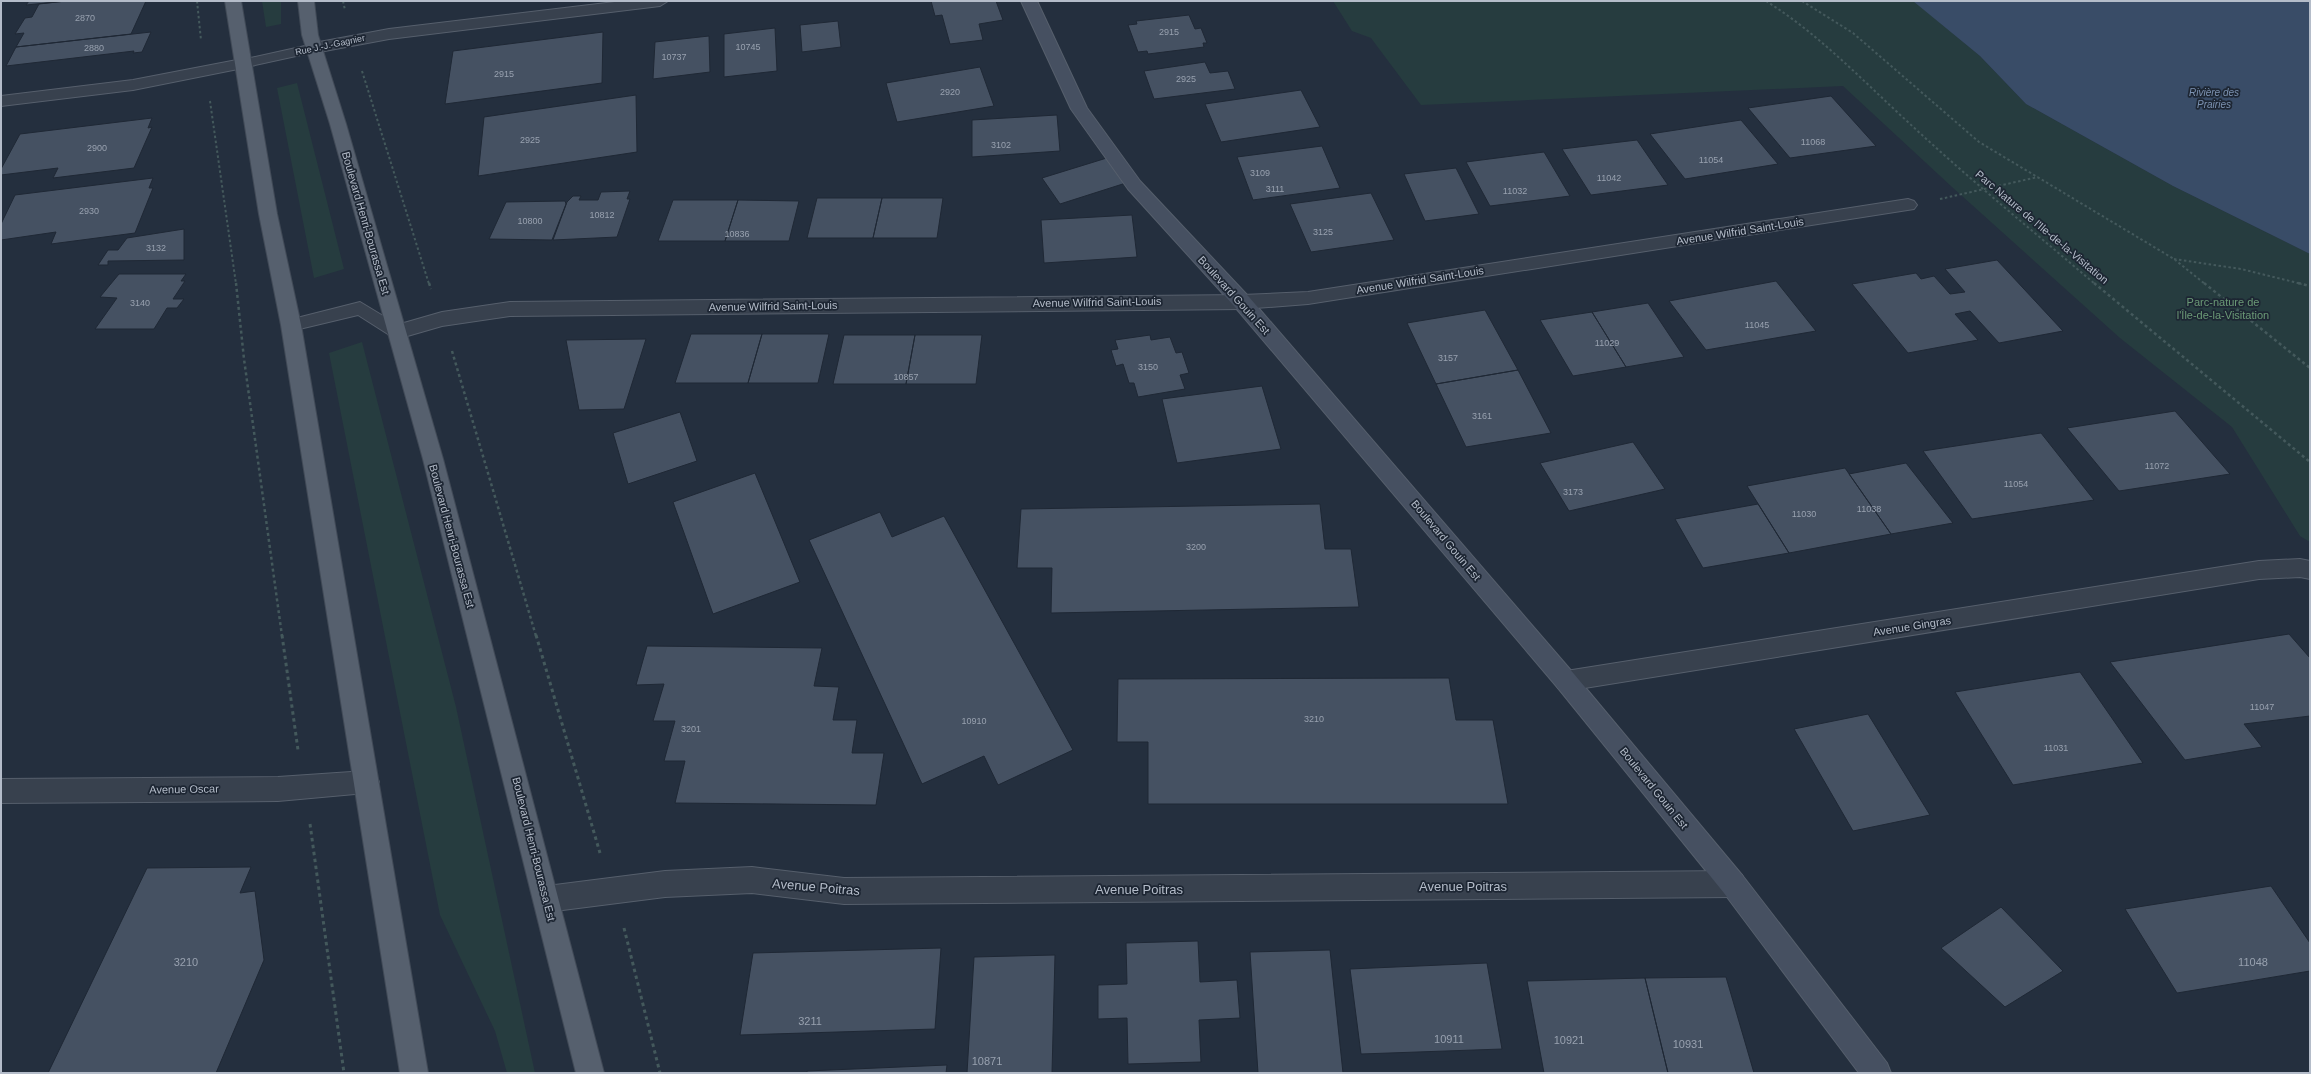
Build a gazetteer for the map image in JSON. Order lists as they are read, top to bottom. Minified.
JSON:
{"streets":{"main road":["Boulevard Henri-Bourassa Est"],"street":["Rue J.-J.-Gagnier","Avenue Wilfrid Saint-Louis","Boulevard Gouin Est","Avenue Gingras","Avenue Oscar","Avenue Poitras"],"path":["Parc Nature de l'Ile-de-la-Visitation"]},"crossings":[["Rue J.-J.-Gagnier","Boulevard Henri-Bourassa Est"],["Boulevard Henri-Bourassa Est","Avenue Wilfrid Saint-Louis"],["Boulevard Henri-Bourassa Est","Avenue Poitras"],["Avenue Wilfrid Saint-Louis","Boulevard Gouin Est"],["Boulevard Gouin Est","Avenue Gingras"],["Boulevard Gouin Est","Avenue Poitras"]],"water":["Rivière des Prairies"],"parks":["Parc-nature de l'Île-de-la-Visitation"],"house_numbers":["2870","2915","10745","2880","10737","2915","2925","2920","2925","11068","3102","2900","11054","3109","11042","3111","11032","2930","10812","10800","3125","10836","3132","3140","11045","11029","3157","3150","10857","3161","11072","11054","3173","11038","11030","3200","11047","3210","10910","3201","11031","3210","11048","3211","10911","10921","10931","10871"]}
